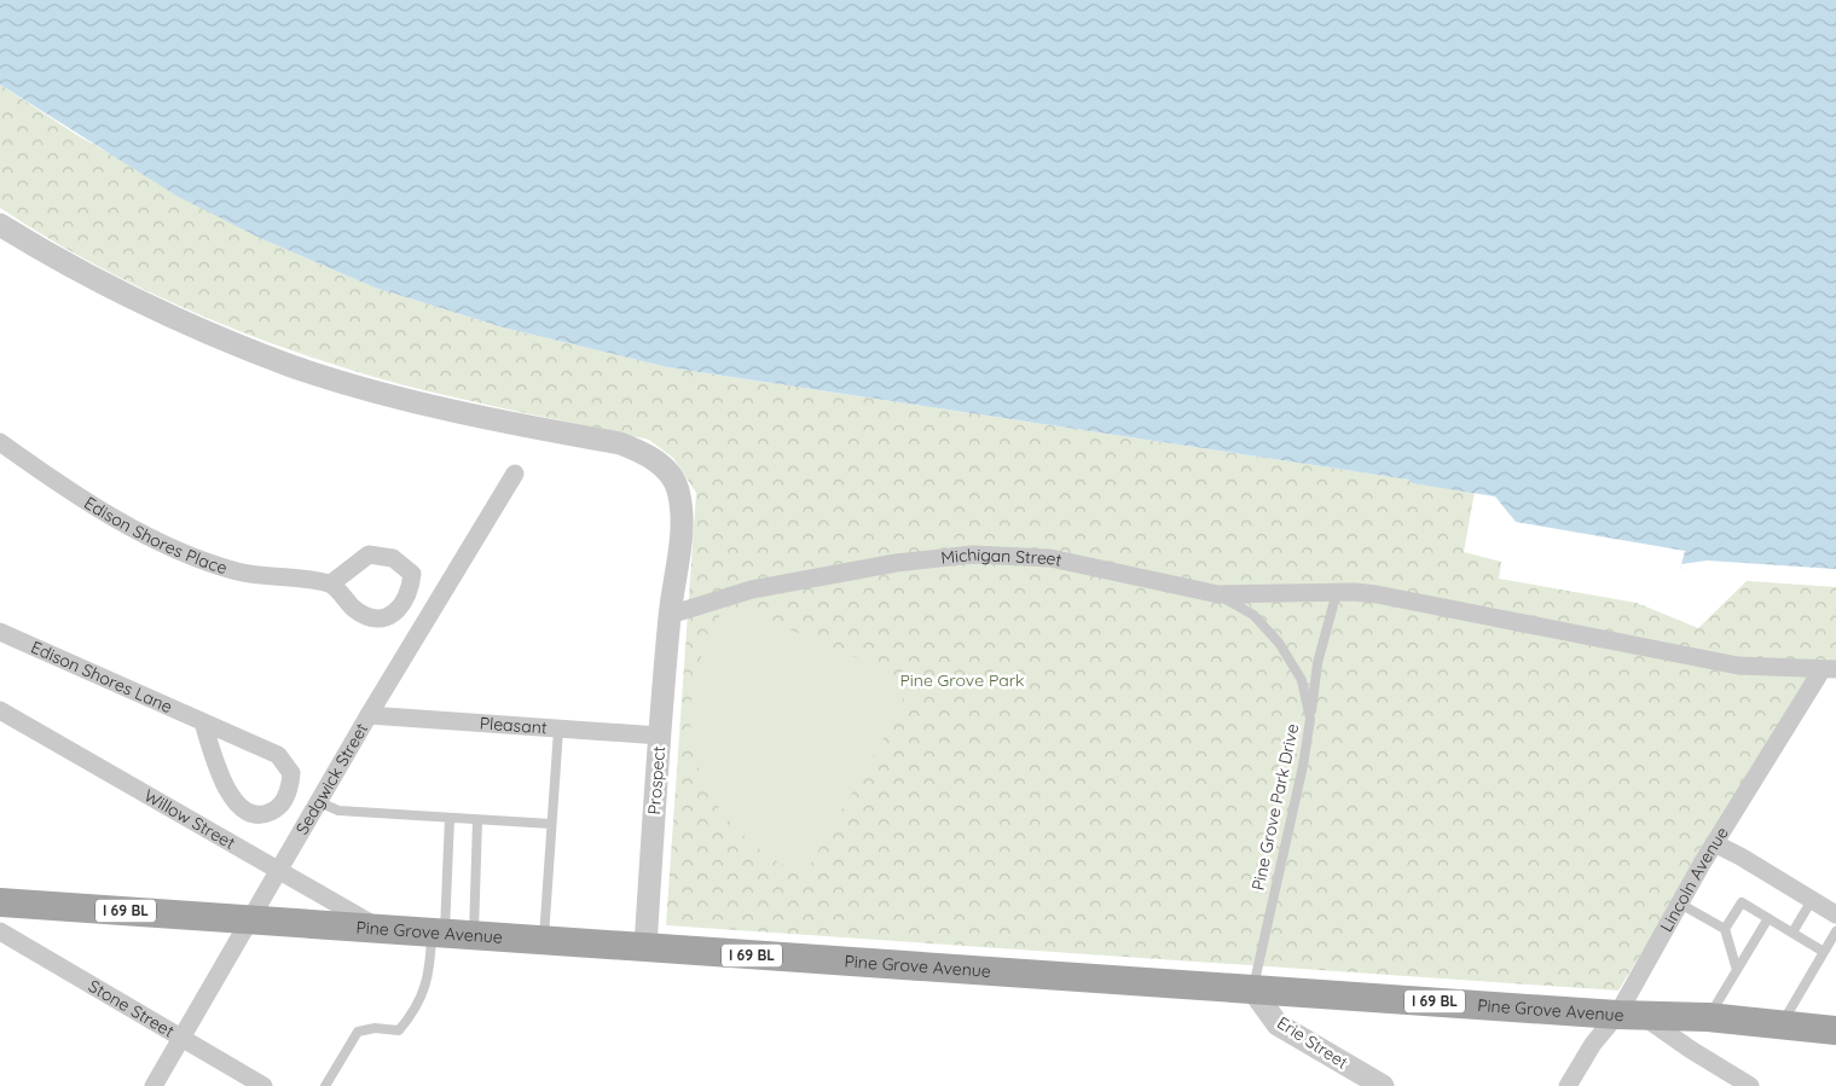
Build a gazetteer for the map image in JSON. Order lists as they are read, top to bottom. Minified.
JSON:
{"streets":{"main road":["I 69 BL","Pine Grove Avenue"],"street":["Edison Shores Place","Michigan Street","Edison Shores Lane","Pleasant","Sedgwick Street","Prospect","Willow Street","Lincoln Avenue","Stone Street","Erie Street"],"lane":["Pine Grove Park Drive"]},"crossings":[["Michigan Street","Prospect"],["Michigan Street","Pine Grove Park Drive"],["Michigan Street","Lincoln Avenue"],["Pleasant","Sedgwick Street"],["Pleasant","Prospect"],["Sedgwick Street","Willow Street"],["Sedgwick Street","Pine Grove Avenue"],["Sedgwick Street","Stone Street"],["Prospect","Pine Grove Avenue"],["Pine Grove Park Drive","Pine Grove Avenue"],["Pine Grove Park Drive","Erie Street"],["Willow Street","Pine Grove Avenue"],["Lincoln Avenue","Pine Grove Avenue"],["Pine Grove Avenue","Erie Street"]],"parks":["Pine Grove Park"]}
